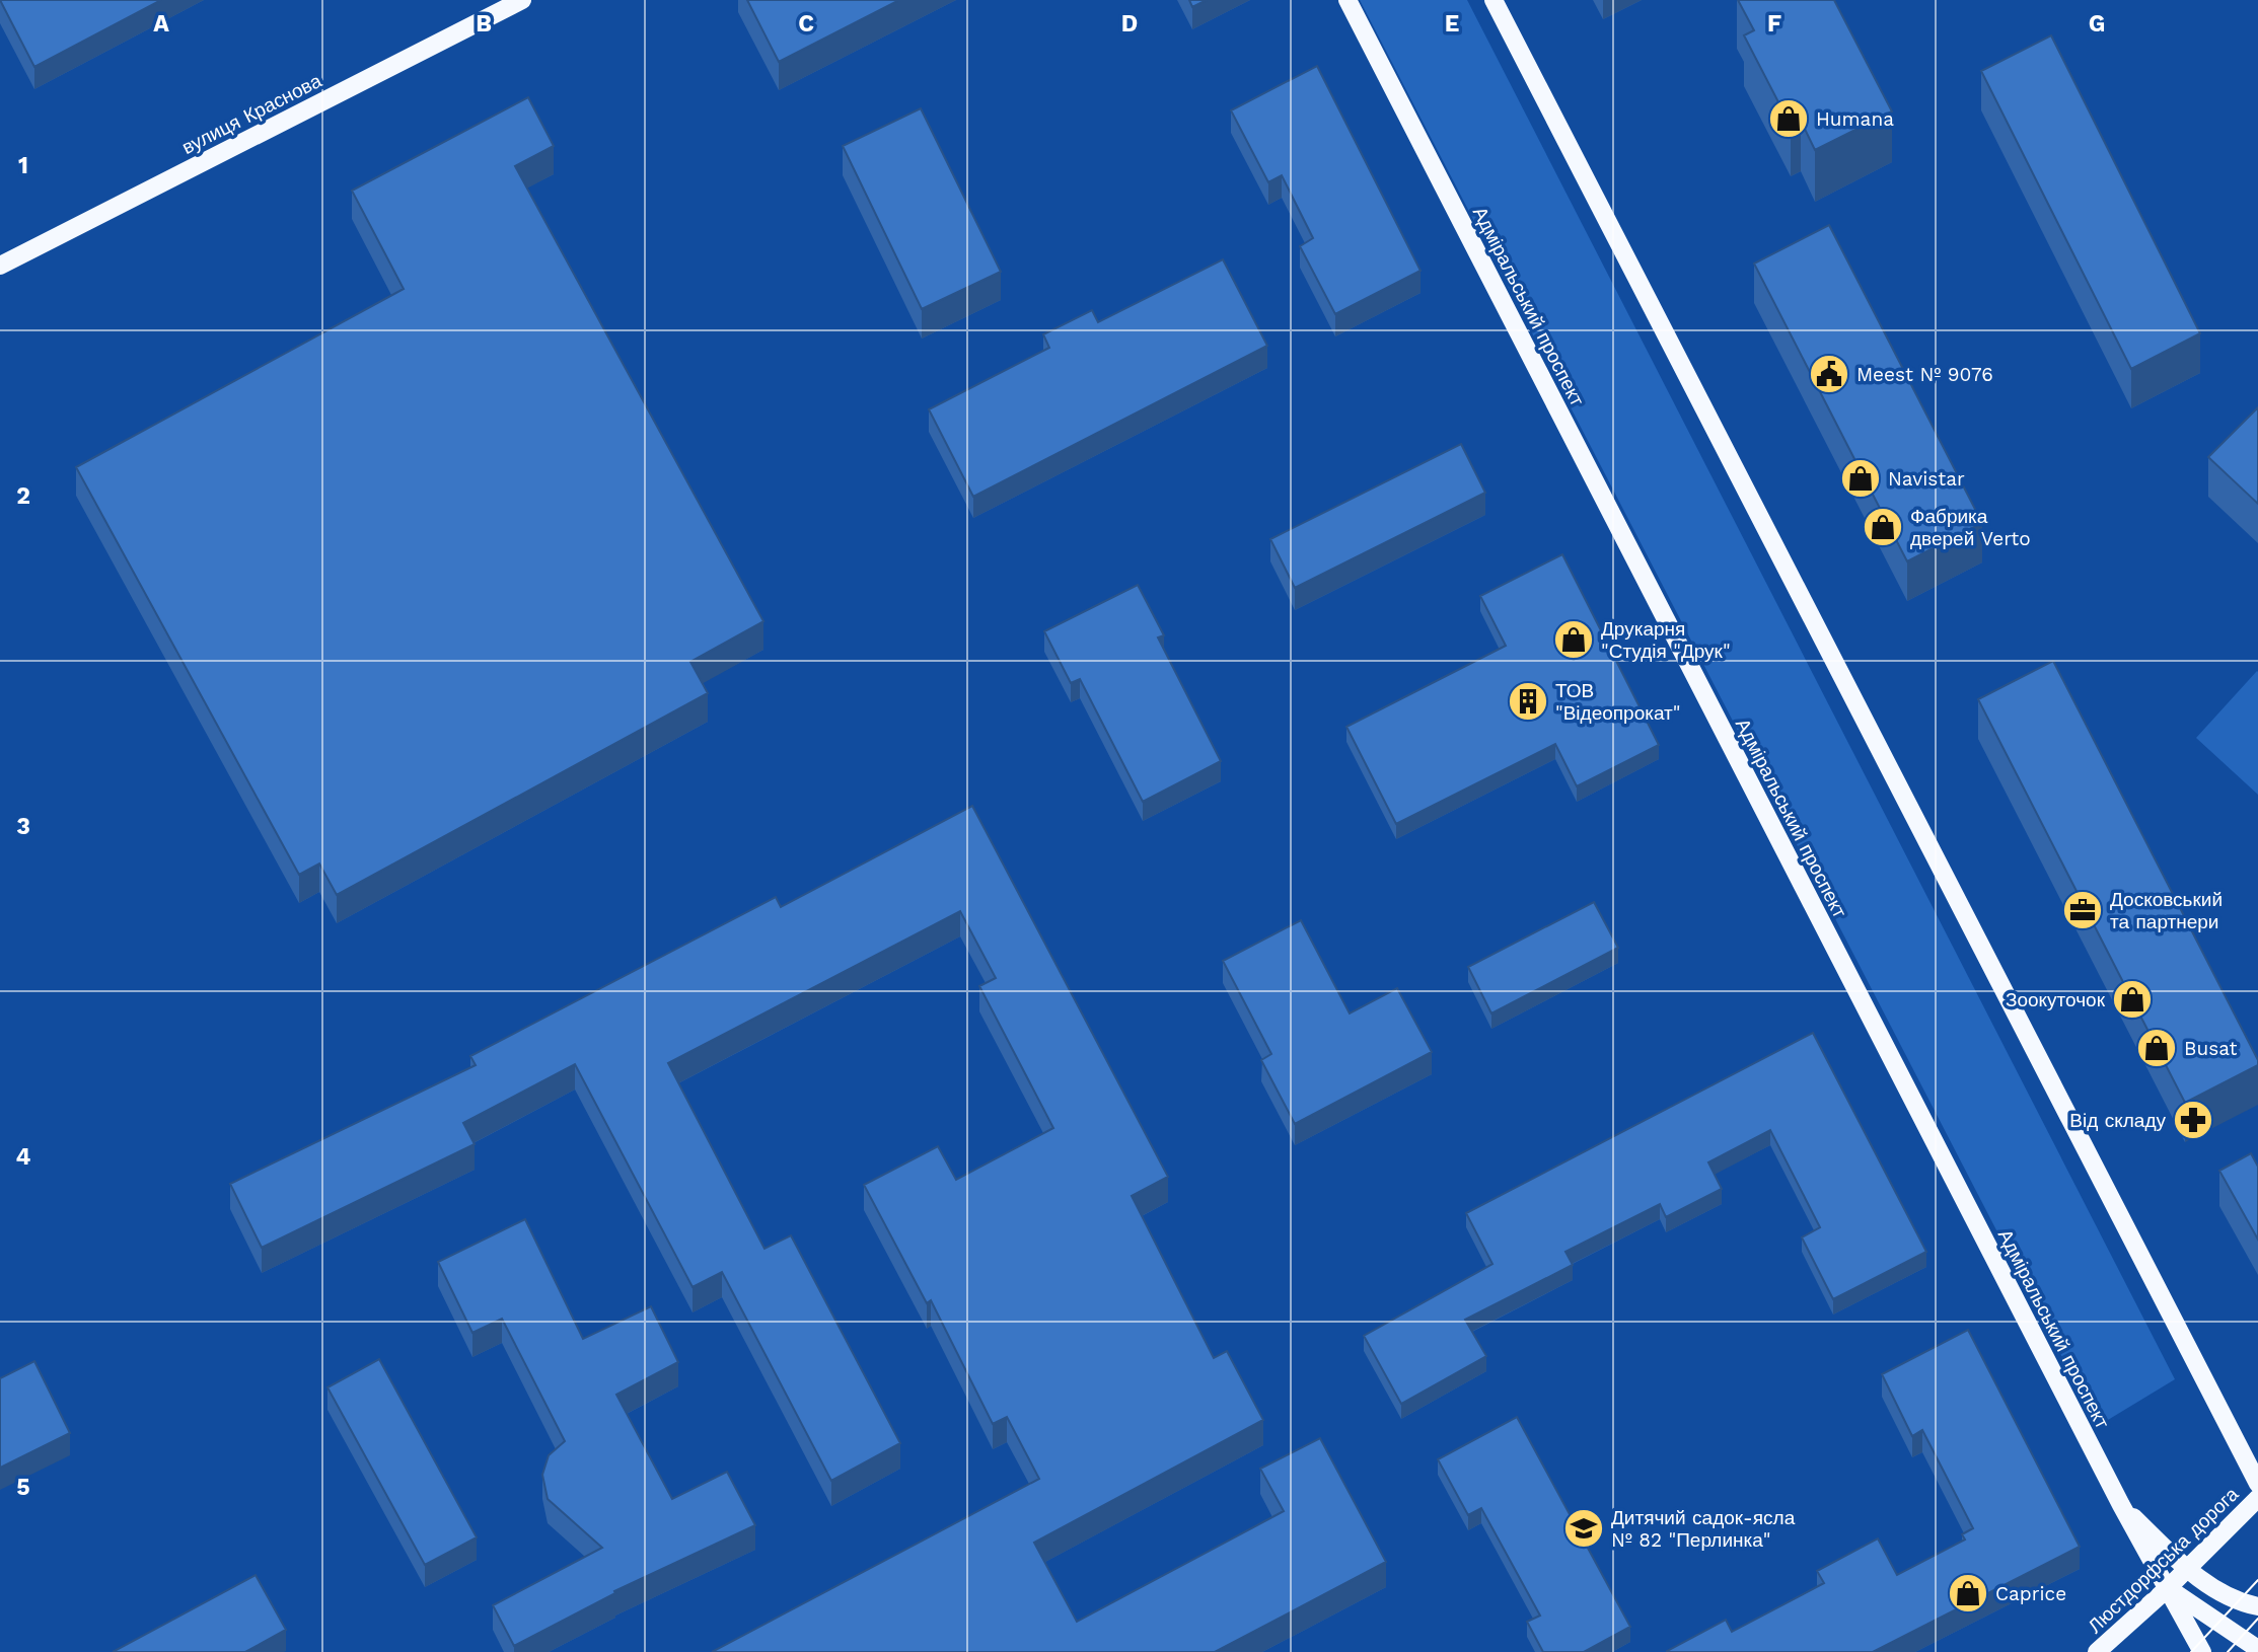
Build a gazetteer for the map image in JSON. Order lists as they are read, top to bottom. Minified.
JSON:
{"streets":{"main road":["вулиця Краснова","Адміральський проспект","Люстдорфська дорога"]},"crossings":[["Адміральський проспект","Люстдорфська дорога"]],"places":{"shop":["Humana","Navistar","Фабрика дверей Verto","Друкарня \"Студія \"Друк\"","Зоокуточок","Busat","Caprice"],"public building":["Meest № 9076"],"building":["ТОВ \"Відеопрокат\""],"office":["Досковський та партнери"],"pharmacy":["Від складу"],"school or university":["Дитячий садок-ясла № 82 \"Перлинка\""]},"grid":{"columns":["A","B","C","D","E","F","G"],"rows":["1","2","3","4","5"]}}
